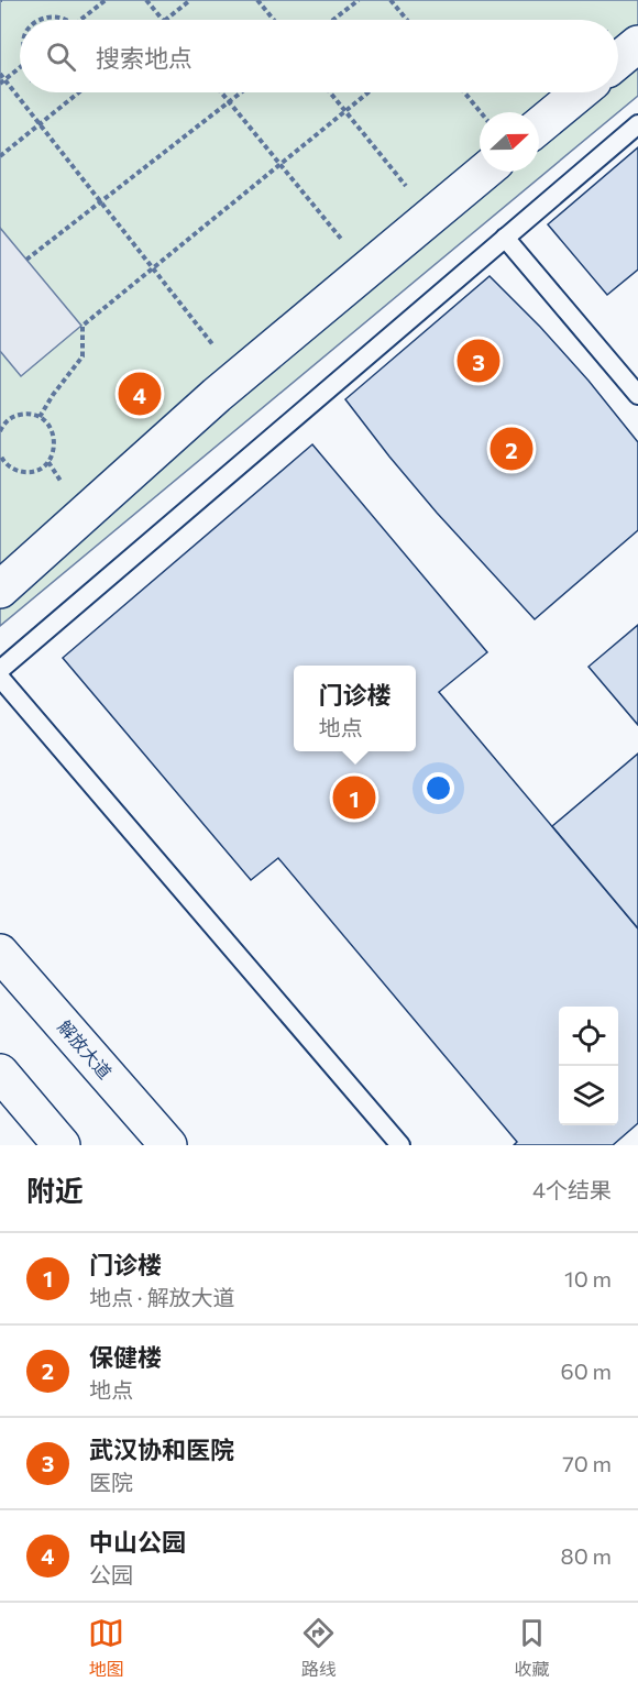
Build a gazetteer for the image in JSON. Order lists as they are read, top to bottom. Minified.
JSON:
{"streets":{"street":["解放大道"]},"north":"right","page":{"search":"搜索地点","pins":["3","4","2","1"],"popup":["门诊楼","地点"],"heading":["附近","4个结果"],"list":[{"mark":"1","name":"门诊楼","note":"地点 · 解放大道","value":"10 m"},{"mark":"2","name":"保健楼","note":"地点","value":"60 m"},{"mark":"3","name":"武汉协和医院","note":"医院","value":"70 m"},{"mark":"4","name":"中山公园","note":"公园","value":"80 m"}],"nav":["地图","路线","收藏"]}}
